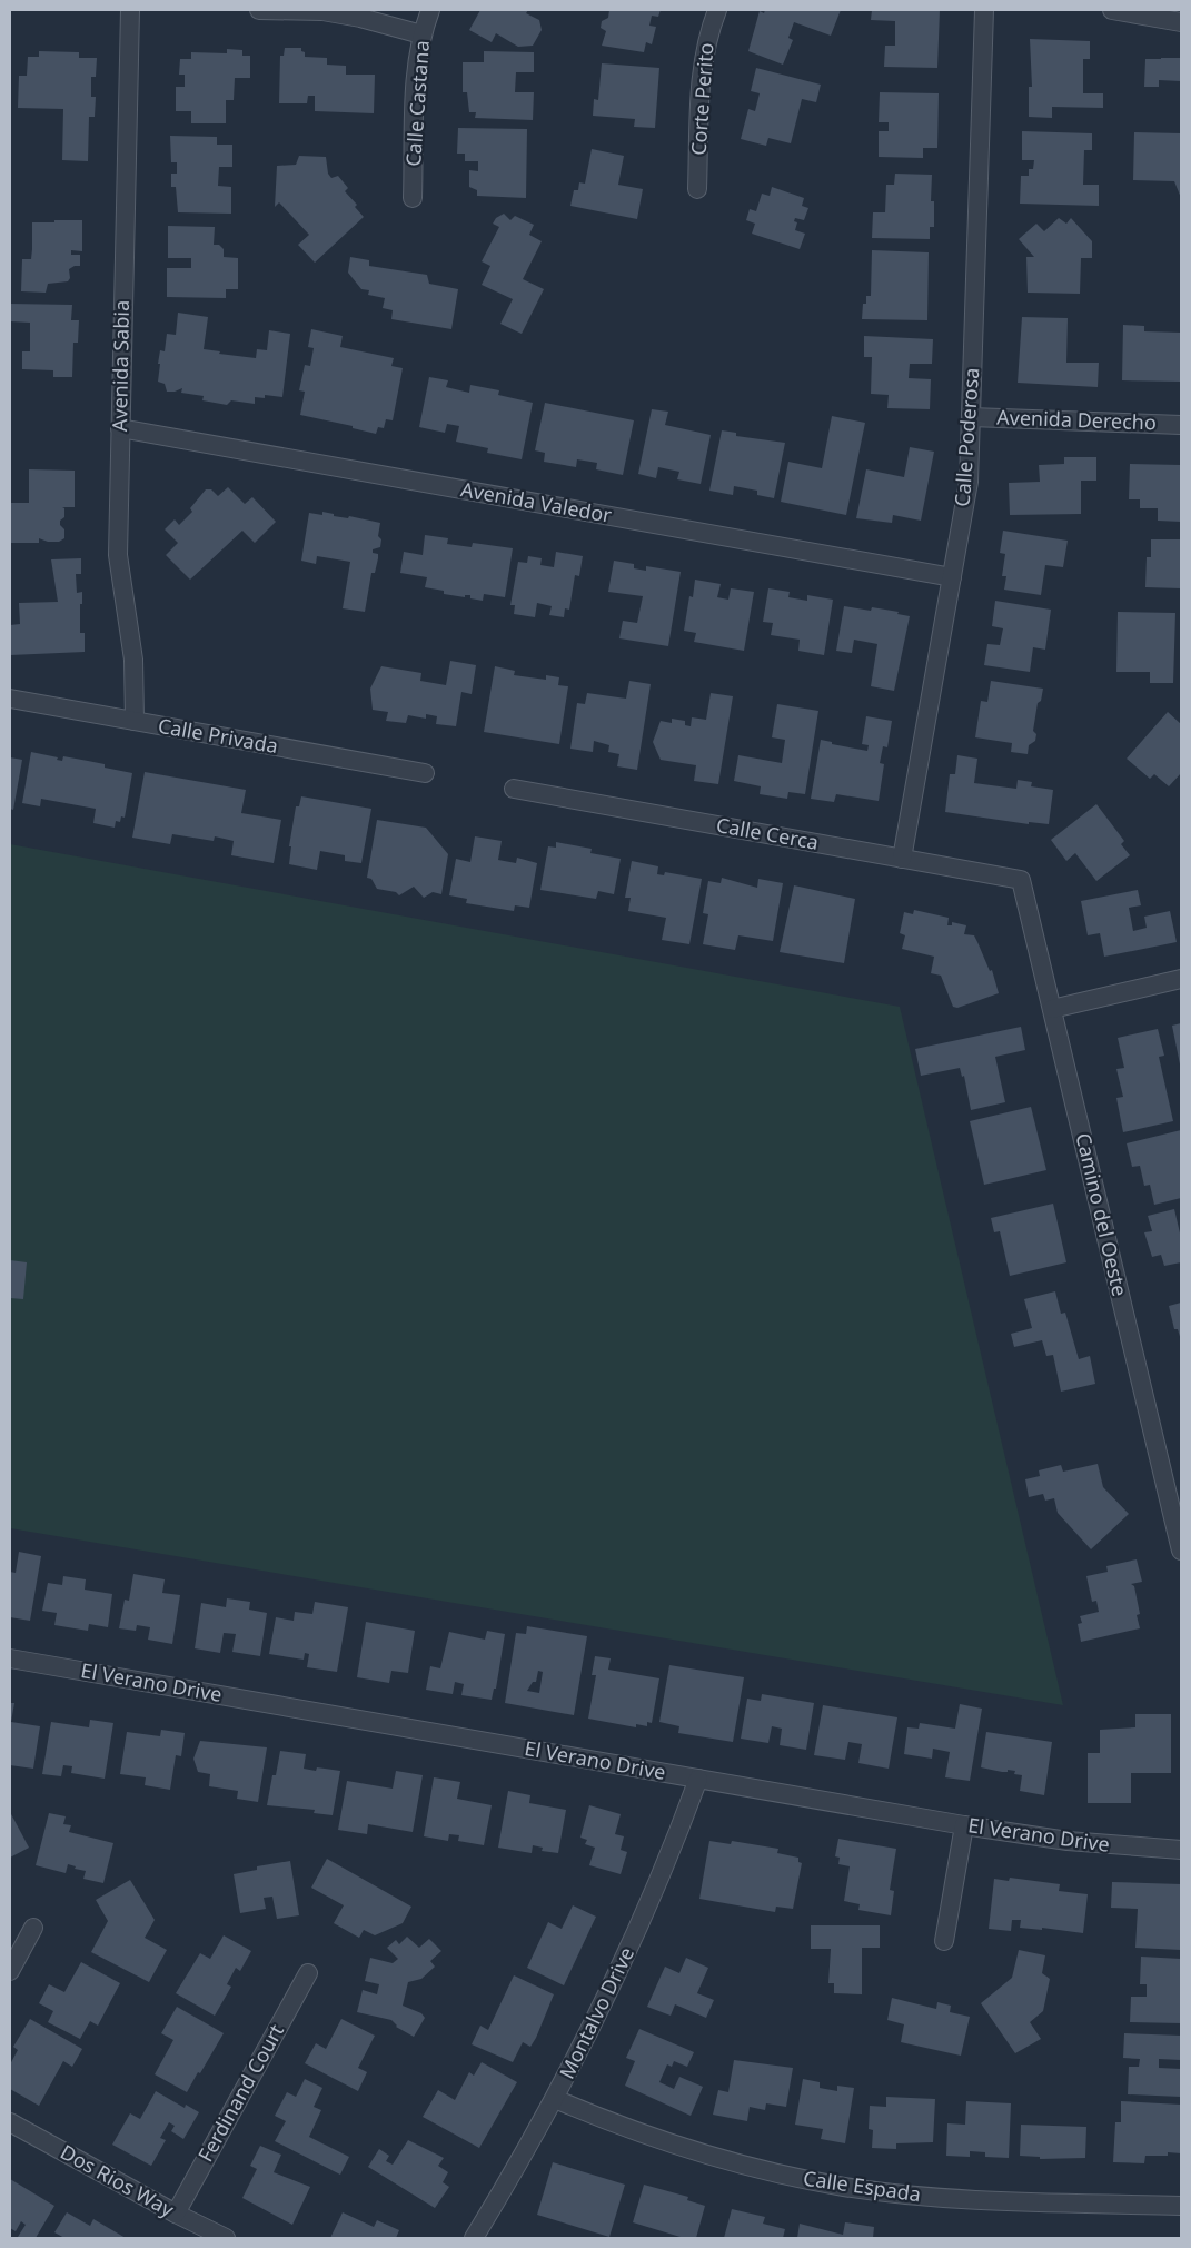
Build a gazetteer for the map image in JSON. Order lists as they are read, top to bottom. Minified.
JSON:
{"streets":{"street":["Corte Perito","Calle Castana","Avenida Sabia","Avenida Derecho","Calle Poderosa","Avenida Valedor","Calle Privada","Calle Cerca","Camino del Oeste","El Verano Drive","Montalvo Drive","Ferdinand Court","Dos Rios Way","Calle Espada"]},"crossings":[["Avenida Sabia","Avenida Valedor"],["Avenida Sabia","Calle Privada"],["Avenida Derecho","Calle Poderosa"],["Calle Poderosa","Avenida Valedor"],["Calle Poderosa","Calle Cerca"],["Calle Cerca","Camino del Oeste"],["El Verano Drive","Montalvo Drive"],["Montalvo Drive","Calle Espada"],["Ferdinand Court","Dos Rios Way"]]}
